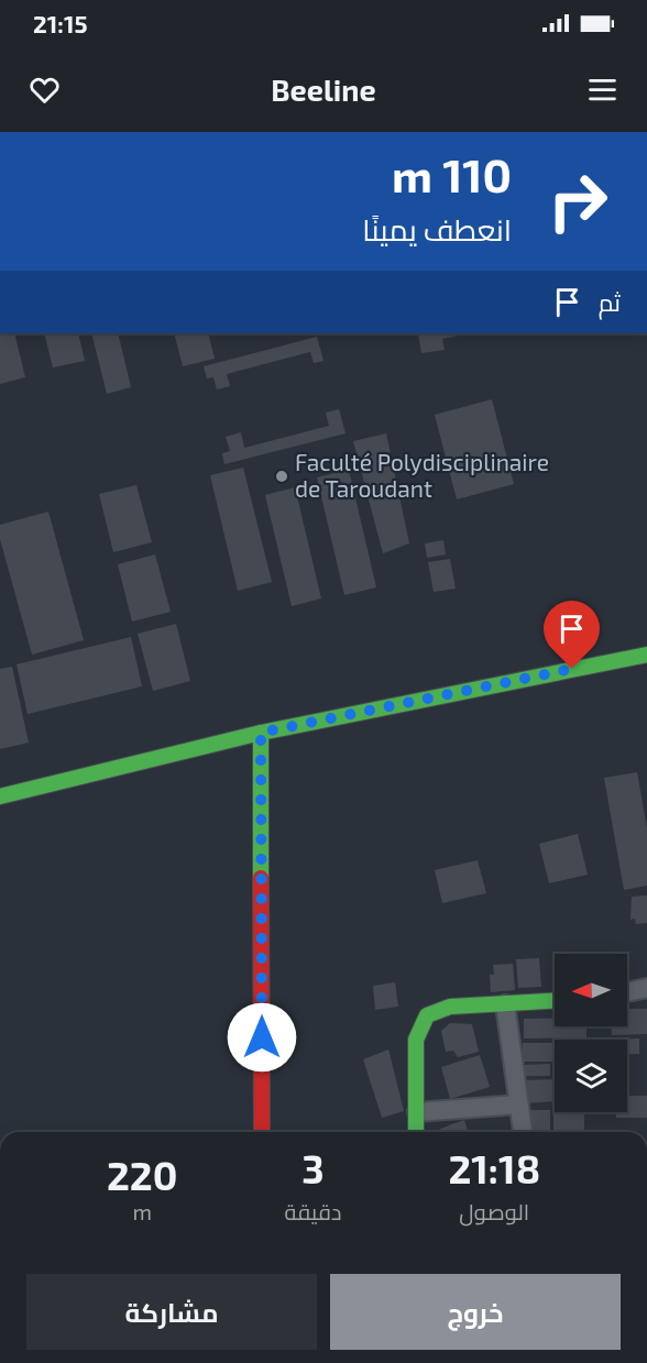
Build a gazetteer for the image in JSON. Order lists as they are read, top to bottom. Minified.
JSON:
{"places":["Faculté Polydisciplinaire de Taroudant"],"north":"left","page":{"status":"21:15","header":"Beeline","turn":["110 m","انعطف يمينًا"],"then":"ثم","eta":["21:18","الوصول","3","دقيقة","220","m"],"buttons":["خروج","مشاركة"]}}
